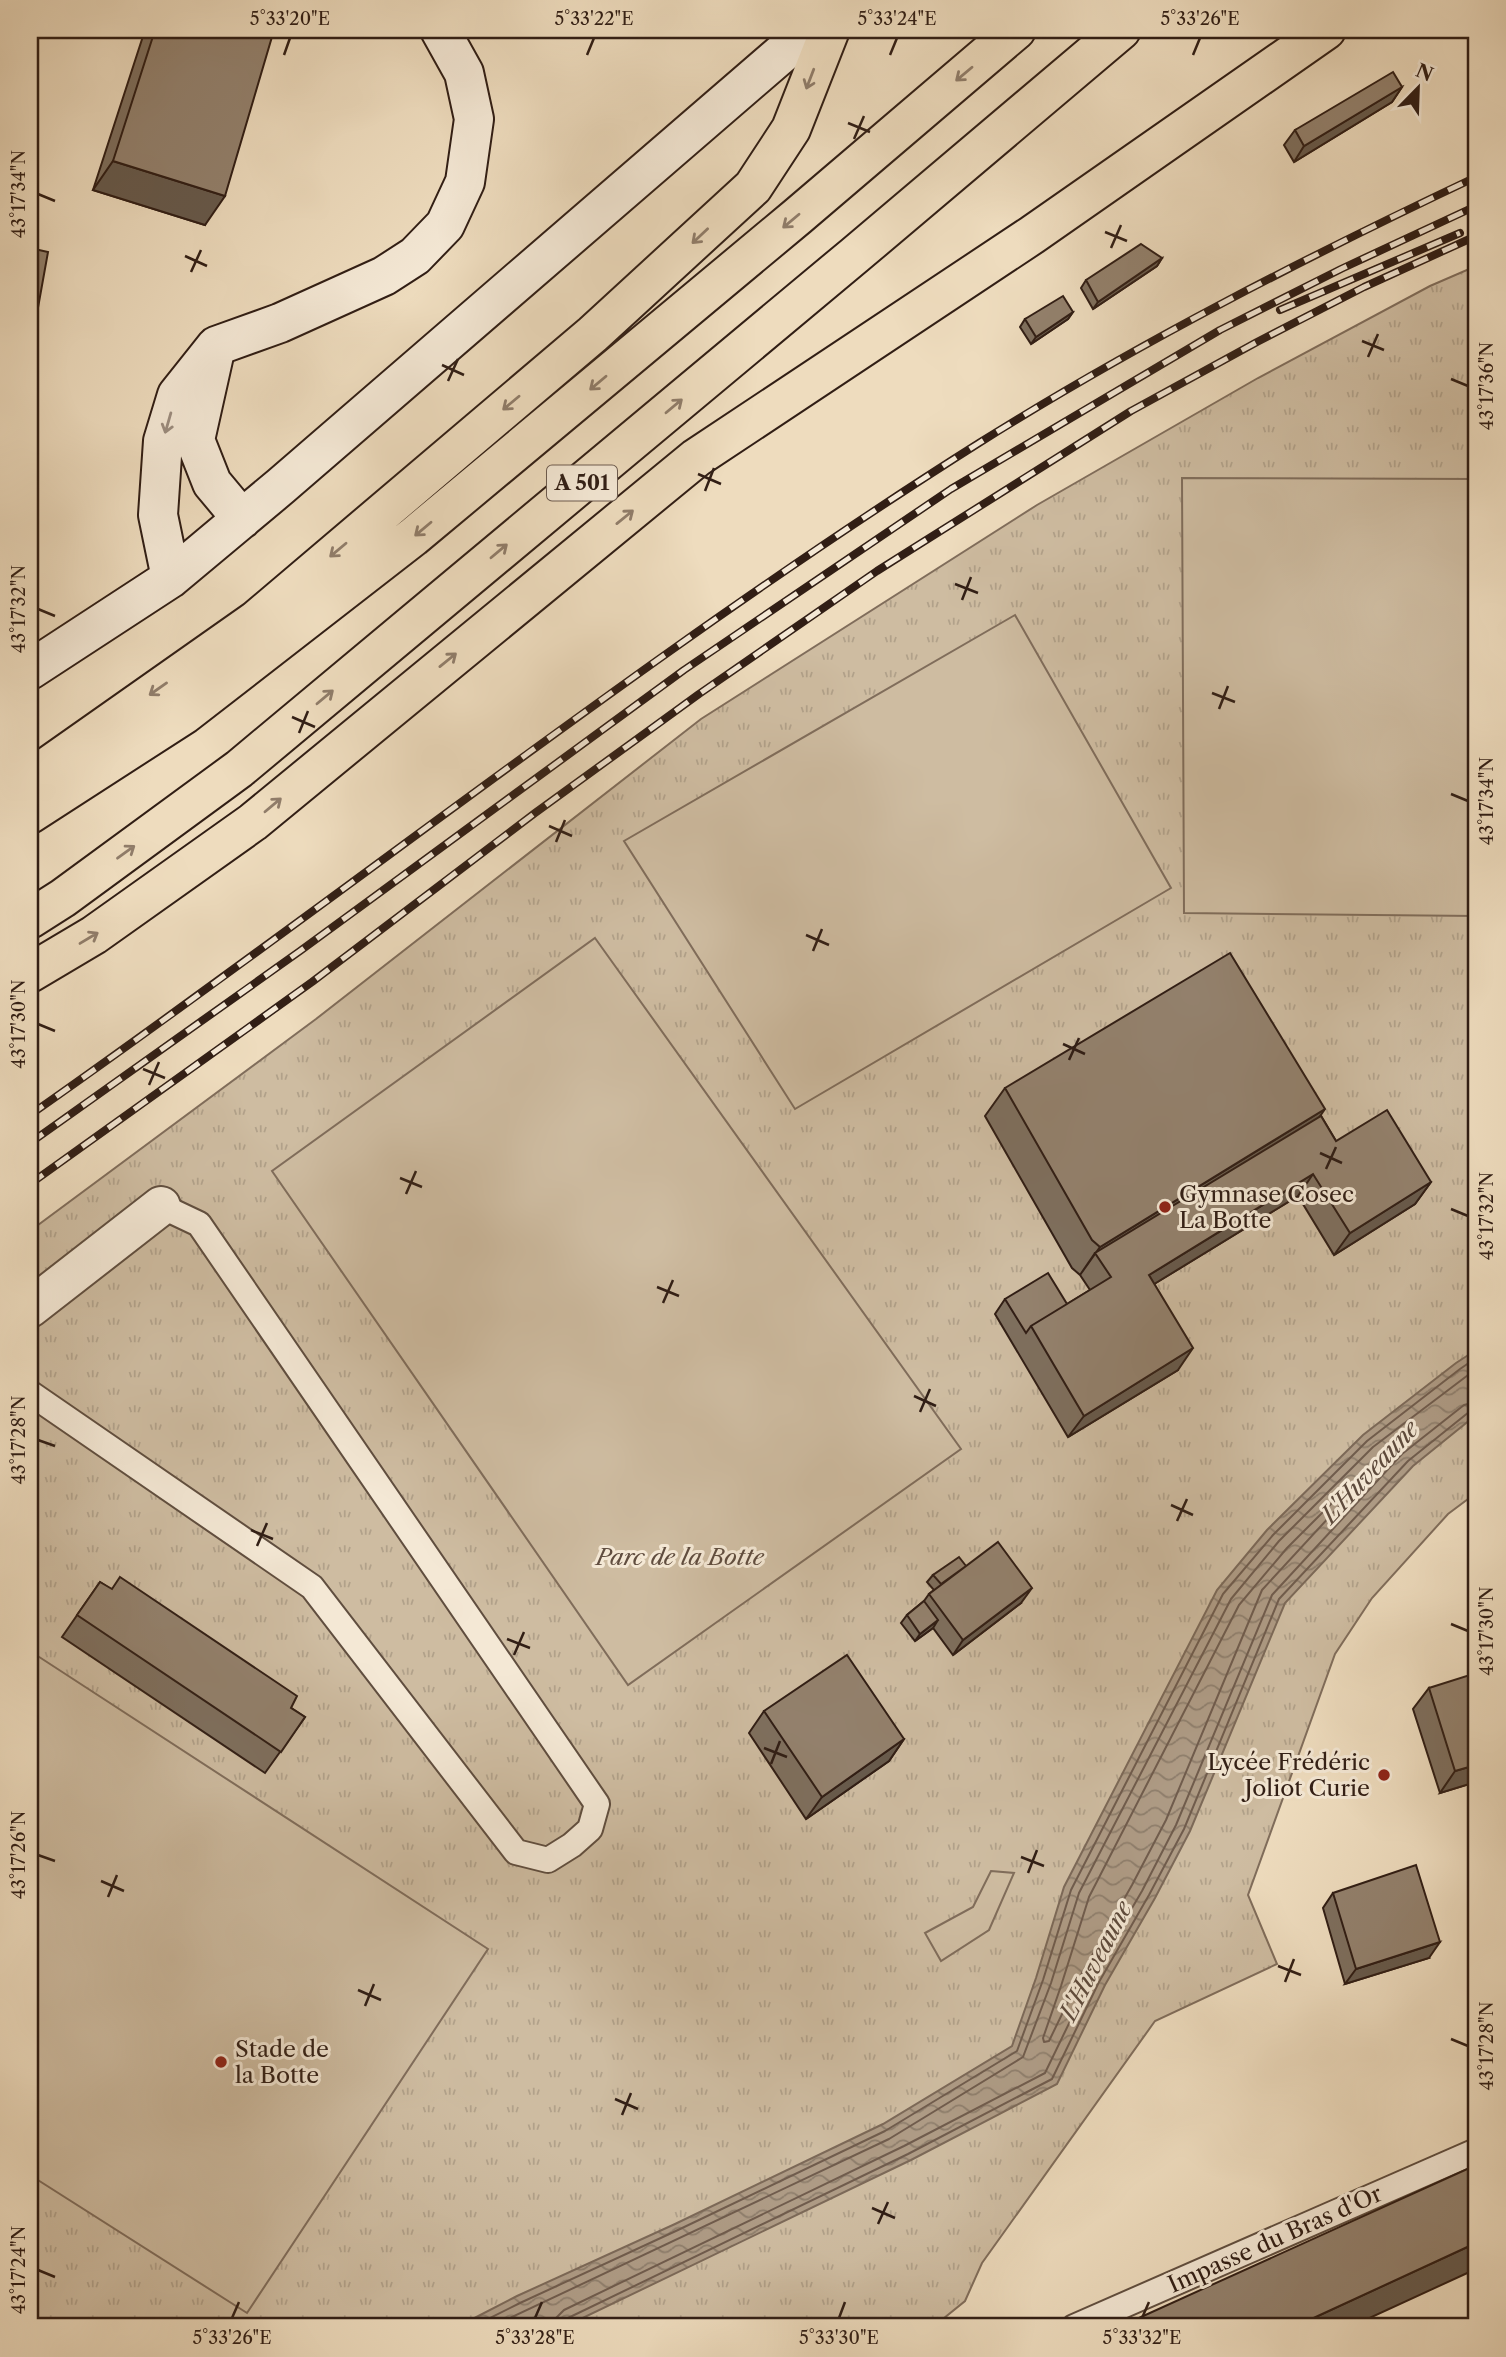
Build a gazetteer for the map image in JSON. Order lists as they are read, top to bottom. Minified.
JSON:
{"streets":{"highway":["A 501"],"lane":["Impasse du Bras d'Or"]},"water":["L'Huveaune"],"parks":["Parc de la Botte"],"places":["Gymnase Cosec La Botte","Lycée Frédéric Joliot Curie","Stade de la Botte"],"north":"top right","coordinates":["5°33'20\"E","5°33'22\"E","5°33'24\"E","5°33'26\"E","43°17'34\"N","43°17'36\"N","43°17'32\"N","43°17'30\"N","43°17'28\"N","43°17'26\"N","43°17'24\"N","5°33'28\"E","5°33'30\"E","5°33'32\"E"]}
